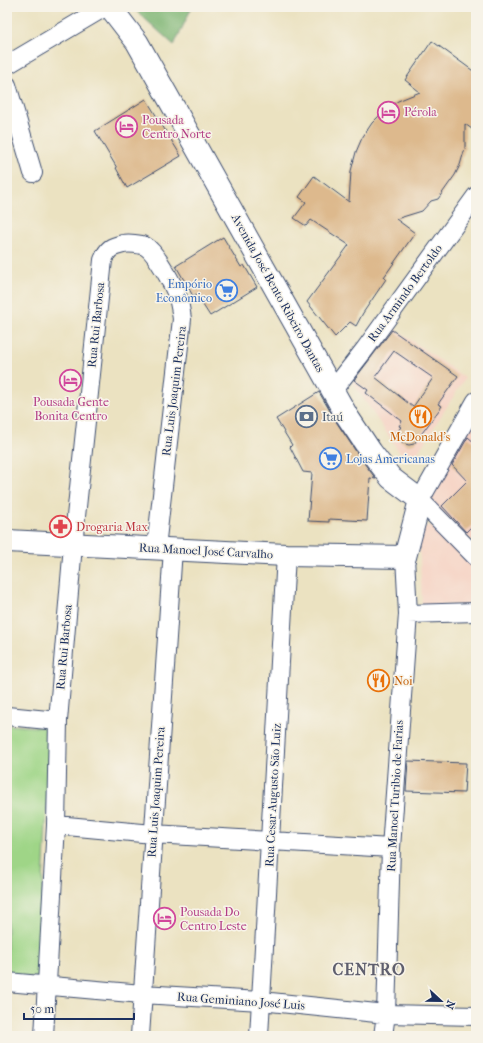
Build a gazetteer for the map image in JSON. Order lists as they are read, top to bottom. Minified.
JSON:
{"streets":{"street":["Avenida José Bento Ribeiro Dantas","Rua Armindo Bertoldo","Rua Rui Barbosa","Rua Luis Joaquim Pereira","Rua Manoel José Carvalho","Rua Cesar Augusto São Luiz","Rua Manoel Turibio de Farias","Rua Geminiano José Luis"]},"crossings":[["Avenida José Bento Ribeiro Dantas","Rua Armindo Bertoldo"],["Rua Rui Barbosa","Rua Luis Joaquim Pereira"],["Rua Rui Barbosa","Rua Manoel José Carvalho"],["Rua Rui Barbosa","Rua Geminiano José Luis"],["Rua Luis Joaquim Pereira","Rua Manoel José Carvalho"],["Rua Luis Joaquim Pereira","Rua Geminiano José Luis"],["Rua Manoel José Carvalho","Rua Cesar Augusto São Luiz"],["Rua Manoel José Carvalho","Rua Manoel Turibio de Farias"],["Rua Cesar Augusto São Luiz","Rua Geminiano José Luis"],["Rua Manoel Turibio de Farias","Rua Geminiano José Luis"]],"districts":["CENTRO"],"places":{"hotel":["Pérola","Pousada Centro Norte","Pousada Gente Bonita Centro","Pousada Do Centro Leste"],"supermarket":["Empório Econômico","Lojas Americanas"],"restaurant":["McDonald's","Noi"],"bank":["Itaú"],"pharmacy":["Drogaria Max"]},"scale_bar":"50 m","north":"right"}
